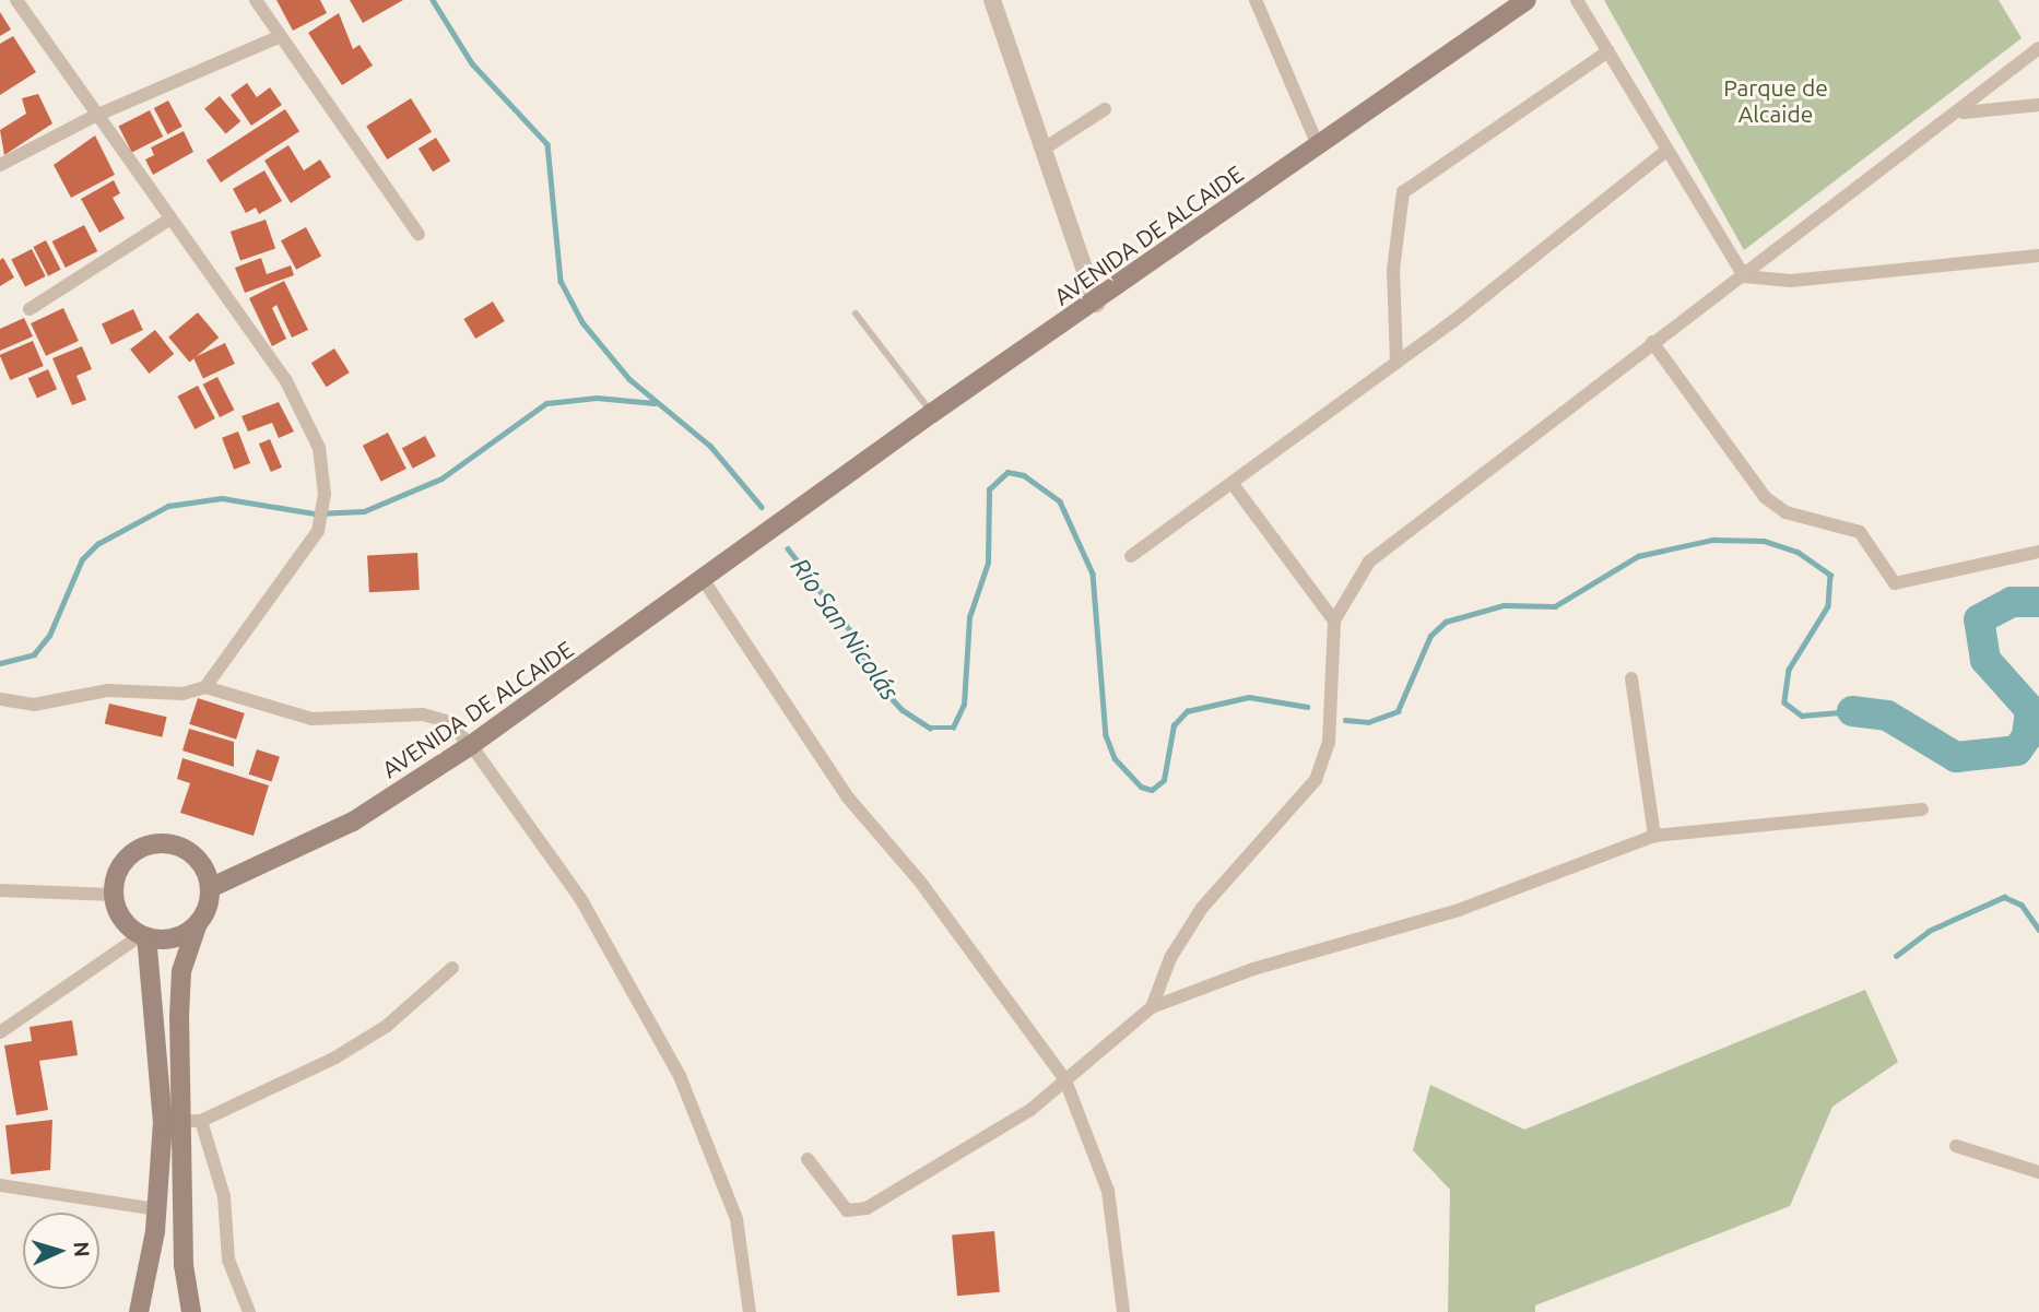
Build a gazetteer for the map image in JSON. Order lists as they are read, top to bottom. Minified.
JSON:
{"streets":{"main road":["AVENIDA DE ALCAIDE"]},"water":["Río San Nicolás"],"parks":["Parque de Alcaide"],"north":"right"}
